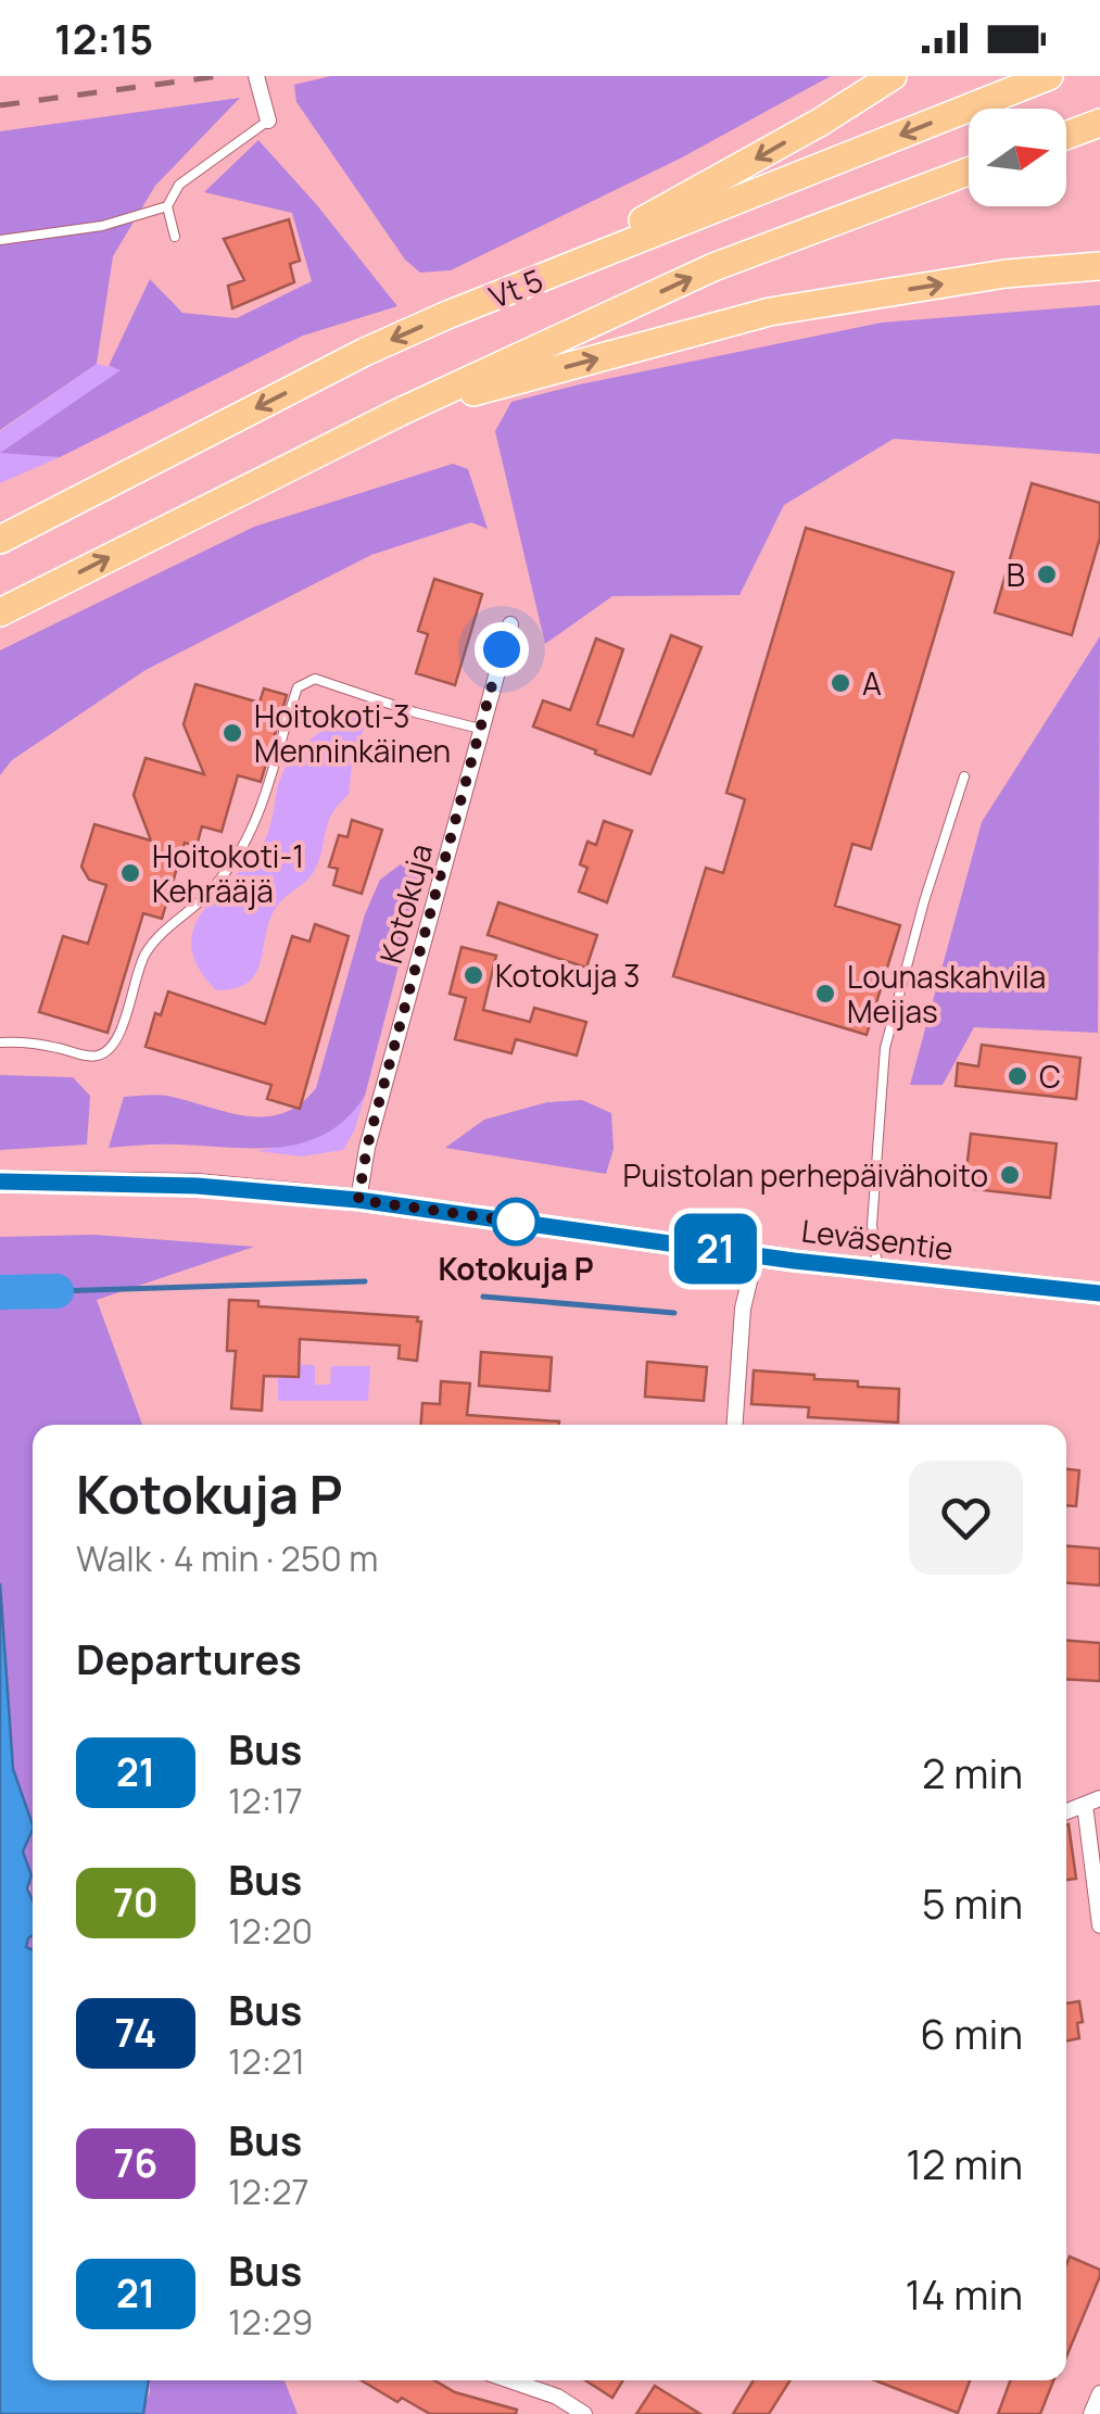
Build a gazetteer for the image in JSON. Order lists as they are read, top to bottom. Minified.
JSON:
{"streets":{"highway":["Vt 5"],"main road":["Leväsentie"],"street":["Kotokuja"]},"crossings":[["Kotokuja","Leväsentie"]],"places":["B","A","Hoitokoti-3 Menninkäinen","Hoitokoti-1 Kehrääjä","Kotokuja 3","Lounaskahvila Meijas","C","Puistolan perhepäivähoito","Kotokuja P"],"lines":["bus line 21"],"north":"right","page":{"status":"12:15","on_map":"21","heading":[["Kotokuja P","Walk · 4 min · 250 m"],"Departures"],"list":[{"mark":"21","name":"Bus","note":"12:17","value":"2 min"},{"mark":"70","name":"Bus","note":"12:20","value":"5 min"},{"mark":"74","name":"Bus","note":"12:21","value":"6 min"},{"mark":"76","name":"Bus","note":"12:27","value":"12 min"},{"mark":"21","name":"Bus","note":"12:29","value":"14 min"}]}}
